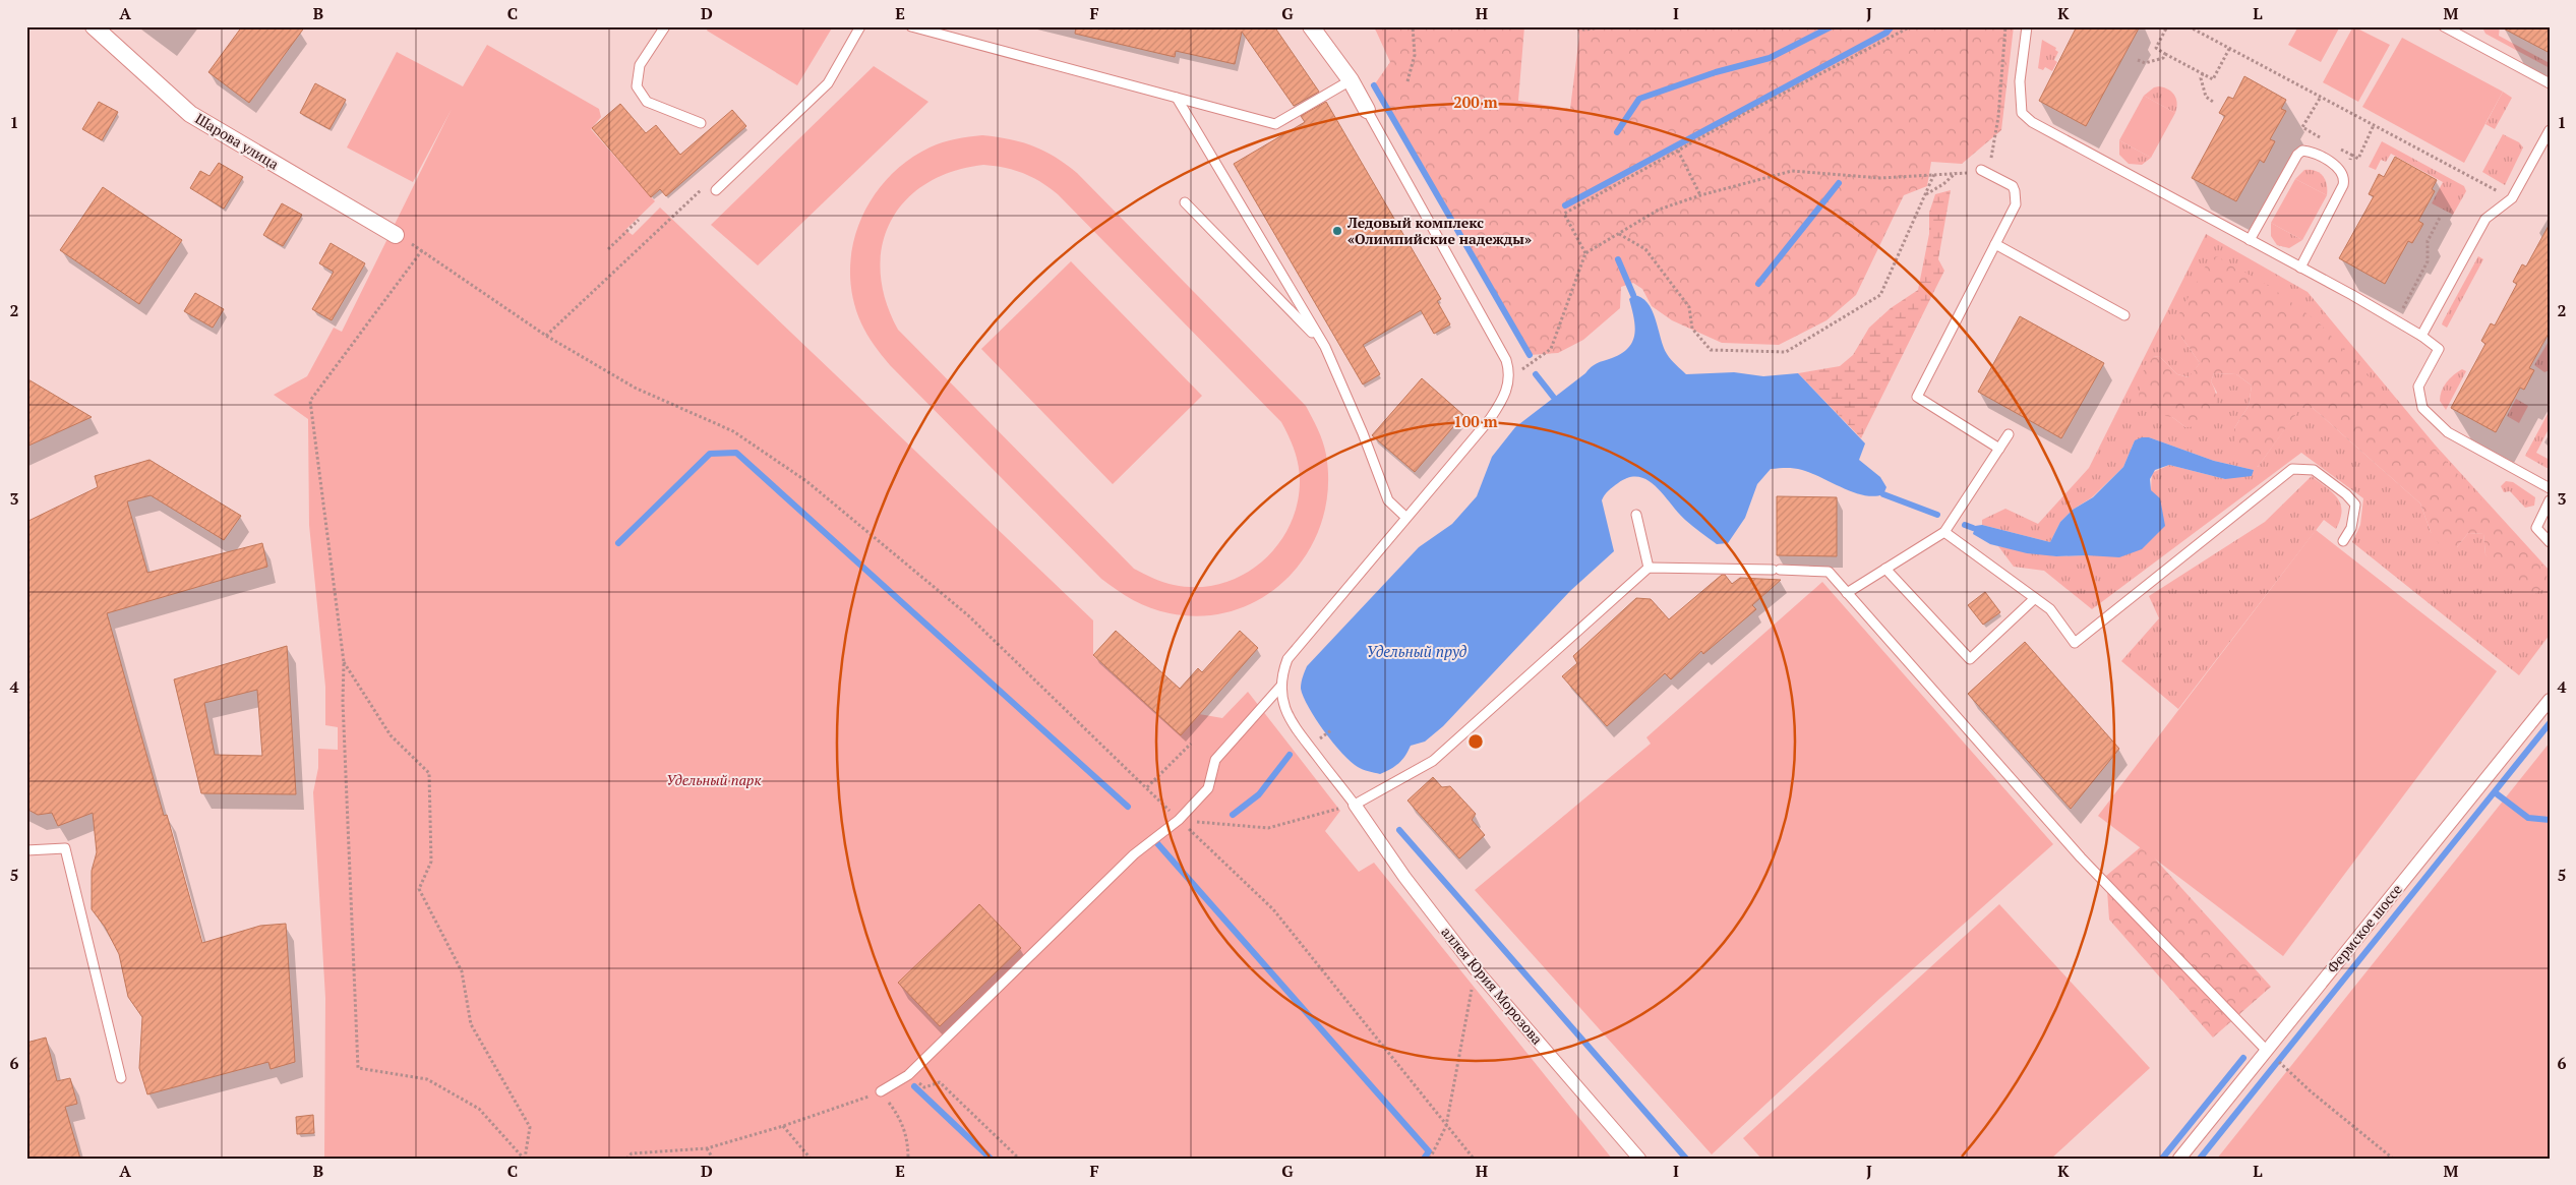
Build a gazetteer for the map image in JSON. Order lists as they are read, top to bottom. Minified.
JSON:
{"streets":{"street":["Шарова улица","Фермское шоссе","аллея Юрия Морозова"]},"water":["Удельный пруд"],"parks":["Удельный парк"],"places":["Ледовый комплекс «Олимпийские надежды»"],"grid":{"columns":["A","B","C","D","E","F","G","H","I","J","K","L","M"],"rows":["1","2","3","4","5","6"]},"rings":["200 m","100 m"]}
